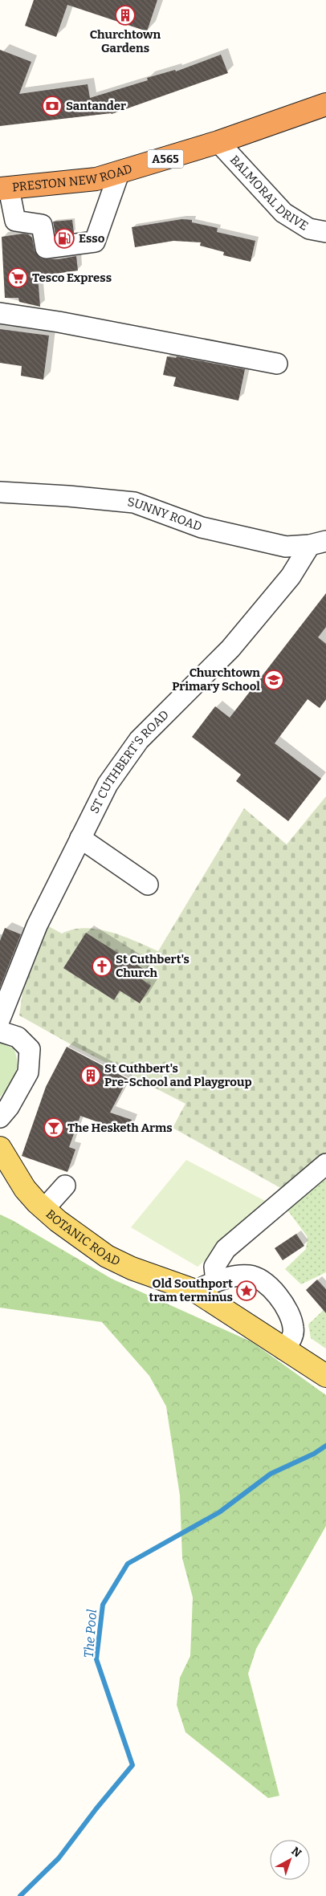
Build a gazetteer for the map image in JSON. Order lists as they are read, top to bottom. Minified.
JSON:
{"streets":{"highway":["A565","PRESTON NEW ROAD"],"main road":["BOTANIC ROAD"],"street":["BALMORAL DRIVE","SUNNY ROAD","ST CUTHBERT'S ROAD"]},"crossings":[["PRESTON NEW ROAD","BALMORAL DRIVE"],["SUNNY ROAD","ST CUTHBERT'S ROAD"]],"water":["The Pool"],"places":{"building":["Churchtown Gardens","St Cuthbert's Pre-School and Playgroup"],"bank":["Santander"],"fuel station":["Esso"],"supermarket":["Tesco Express"],"school or university":["Churchtown Primary School"],"church":["St Cuthbert's Church"],"bar":["The Hesketh Arms"],"place":["Old Southport tram terminus"]},"north":"top right"}
